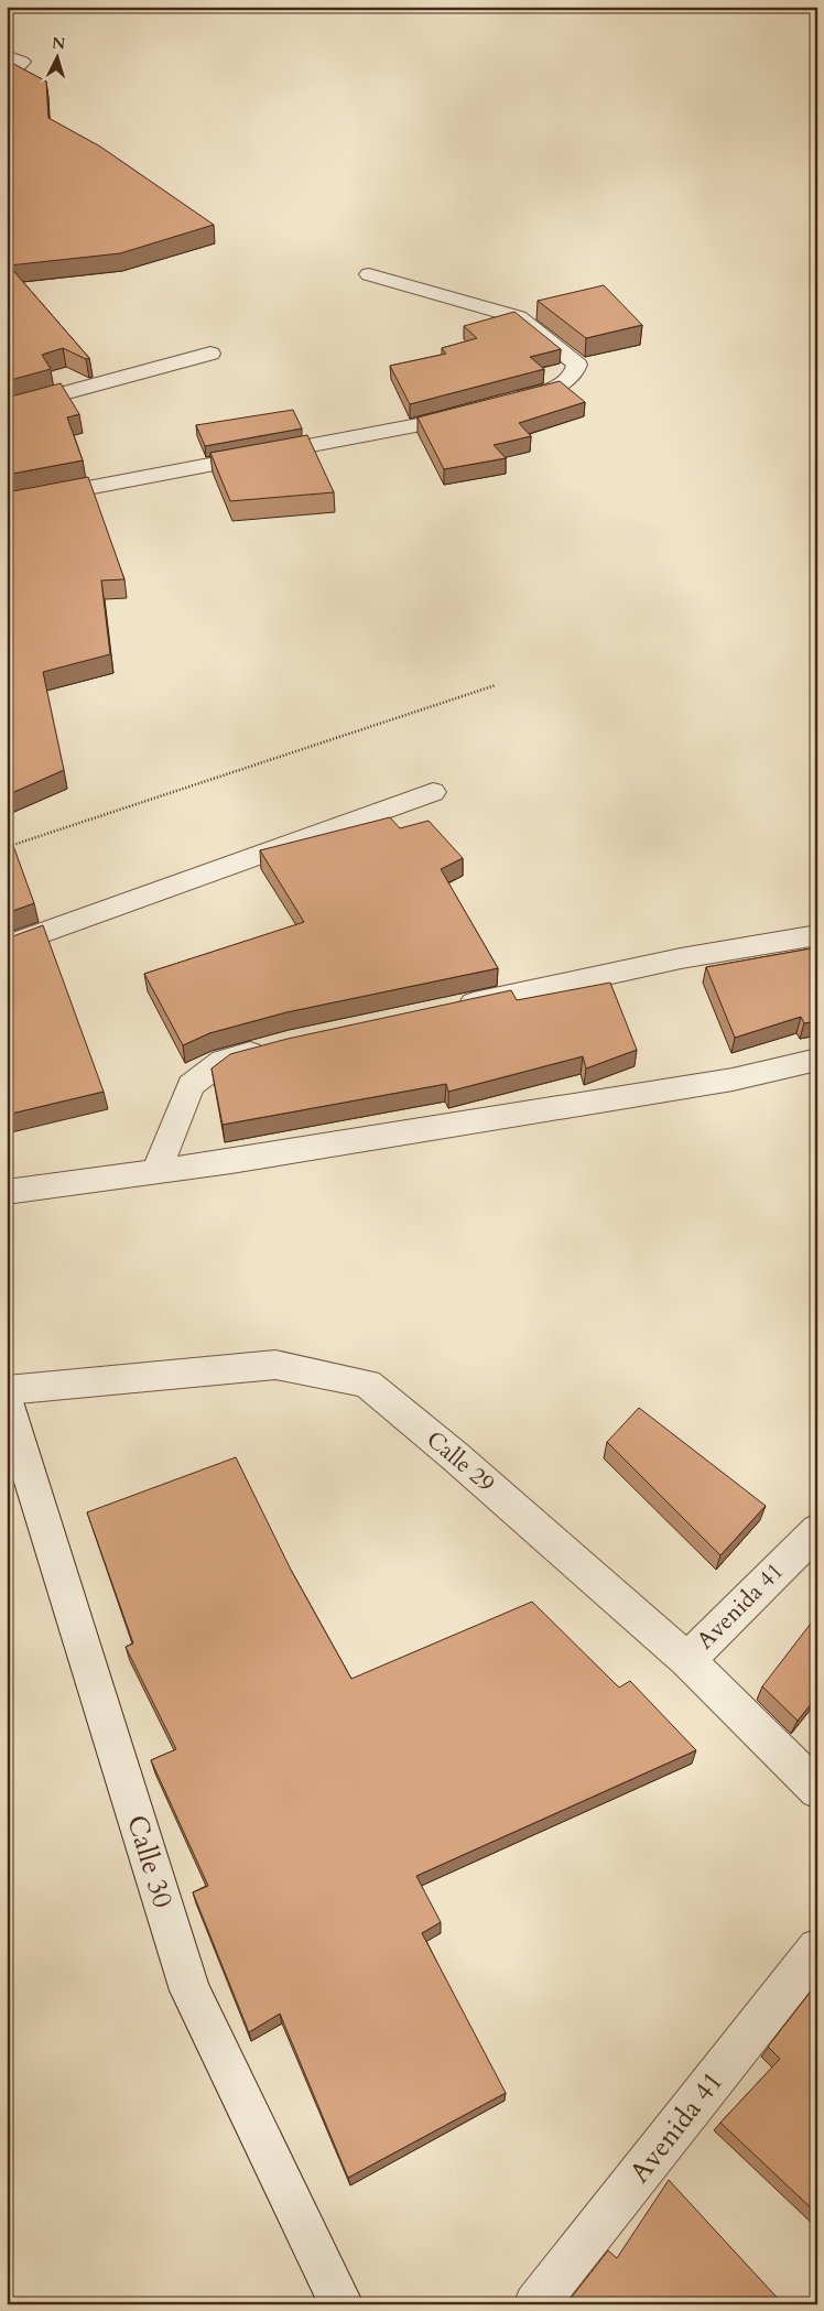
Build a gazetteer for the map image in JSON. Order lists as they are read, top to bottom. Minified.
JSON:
{"streets":{"street":["Calle 29","Avenida 41","Calle 30"]},"crossings":[["Calle 29","Avenida 41"]],"north":"top"}
